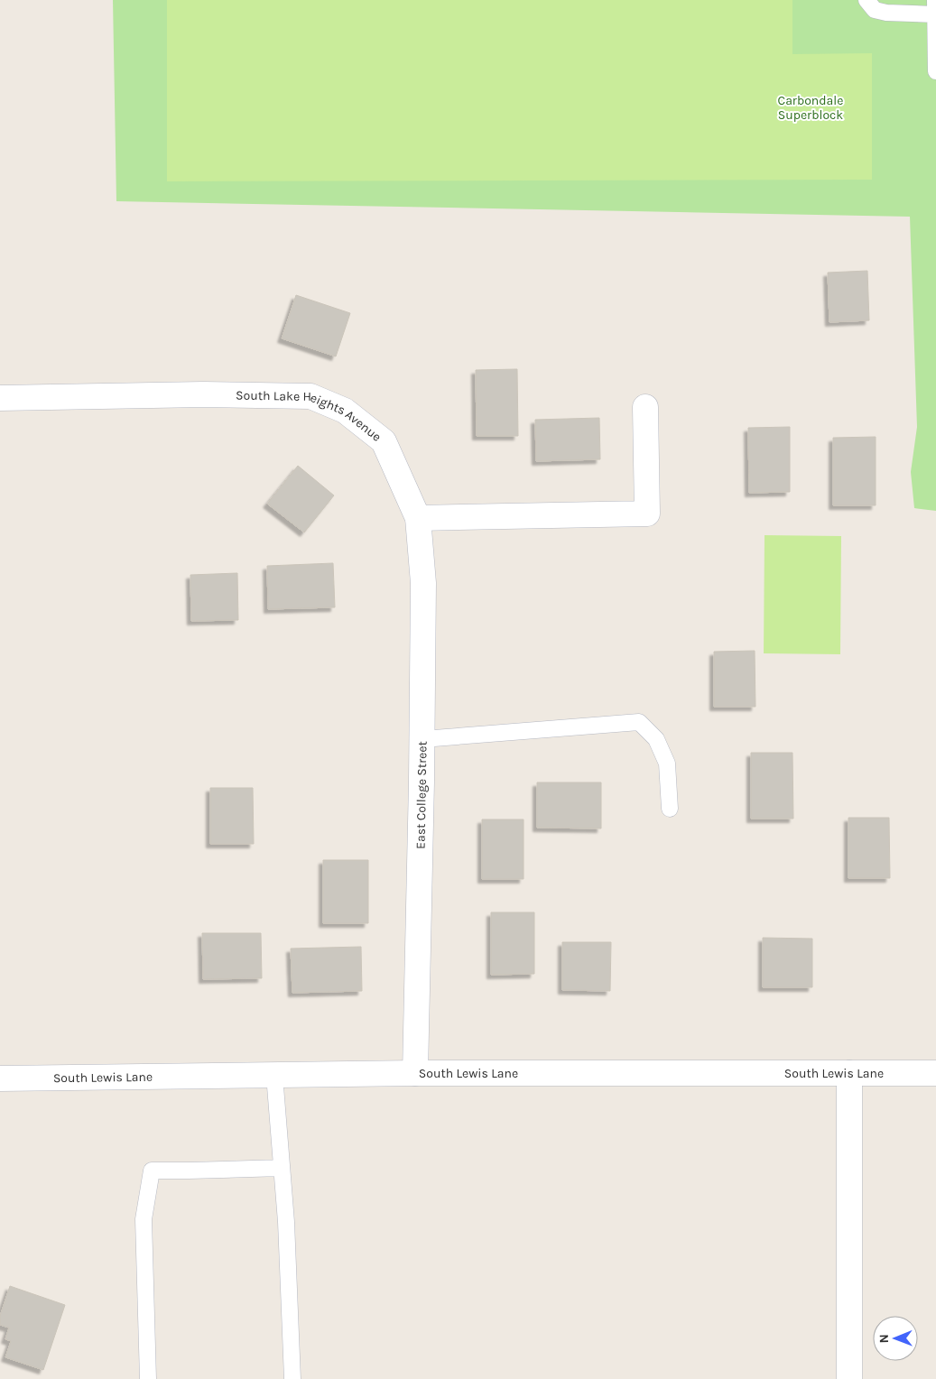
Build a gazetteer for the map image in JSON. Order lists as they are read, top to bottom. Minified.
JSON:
{"streets":{"street":["South Lake Heights Avenue","East College Street","South Lewis Lane"]},"crossings":[["South Lake Heights Avenue","East College Street"],["East College Street","South Lewis Lane"]],"parks":["Carbondale Superblock"],"north":"left"}
